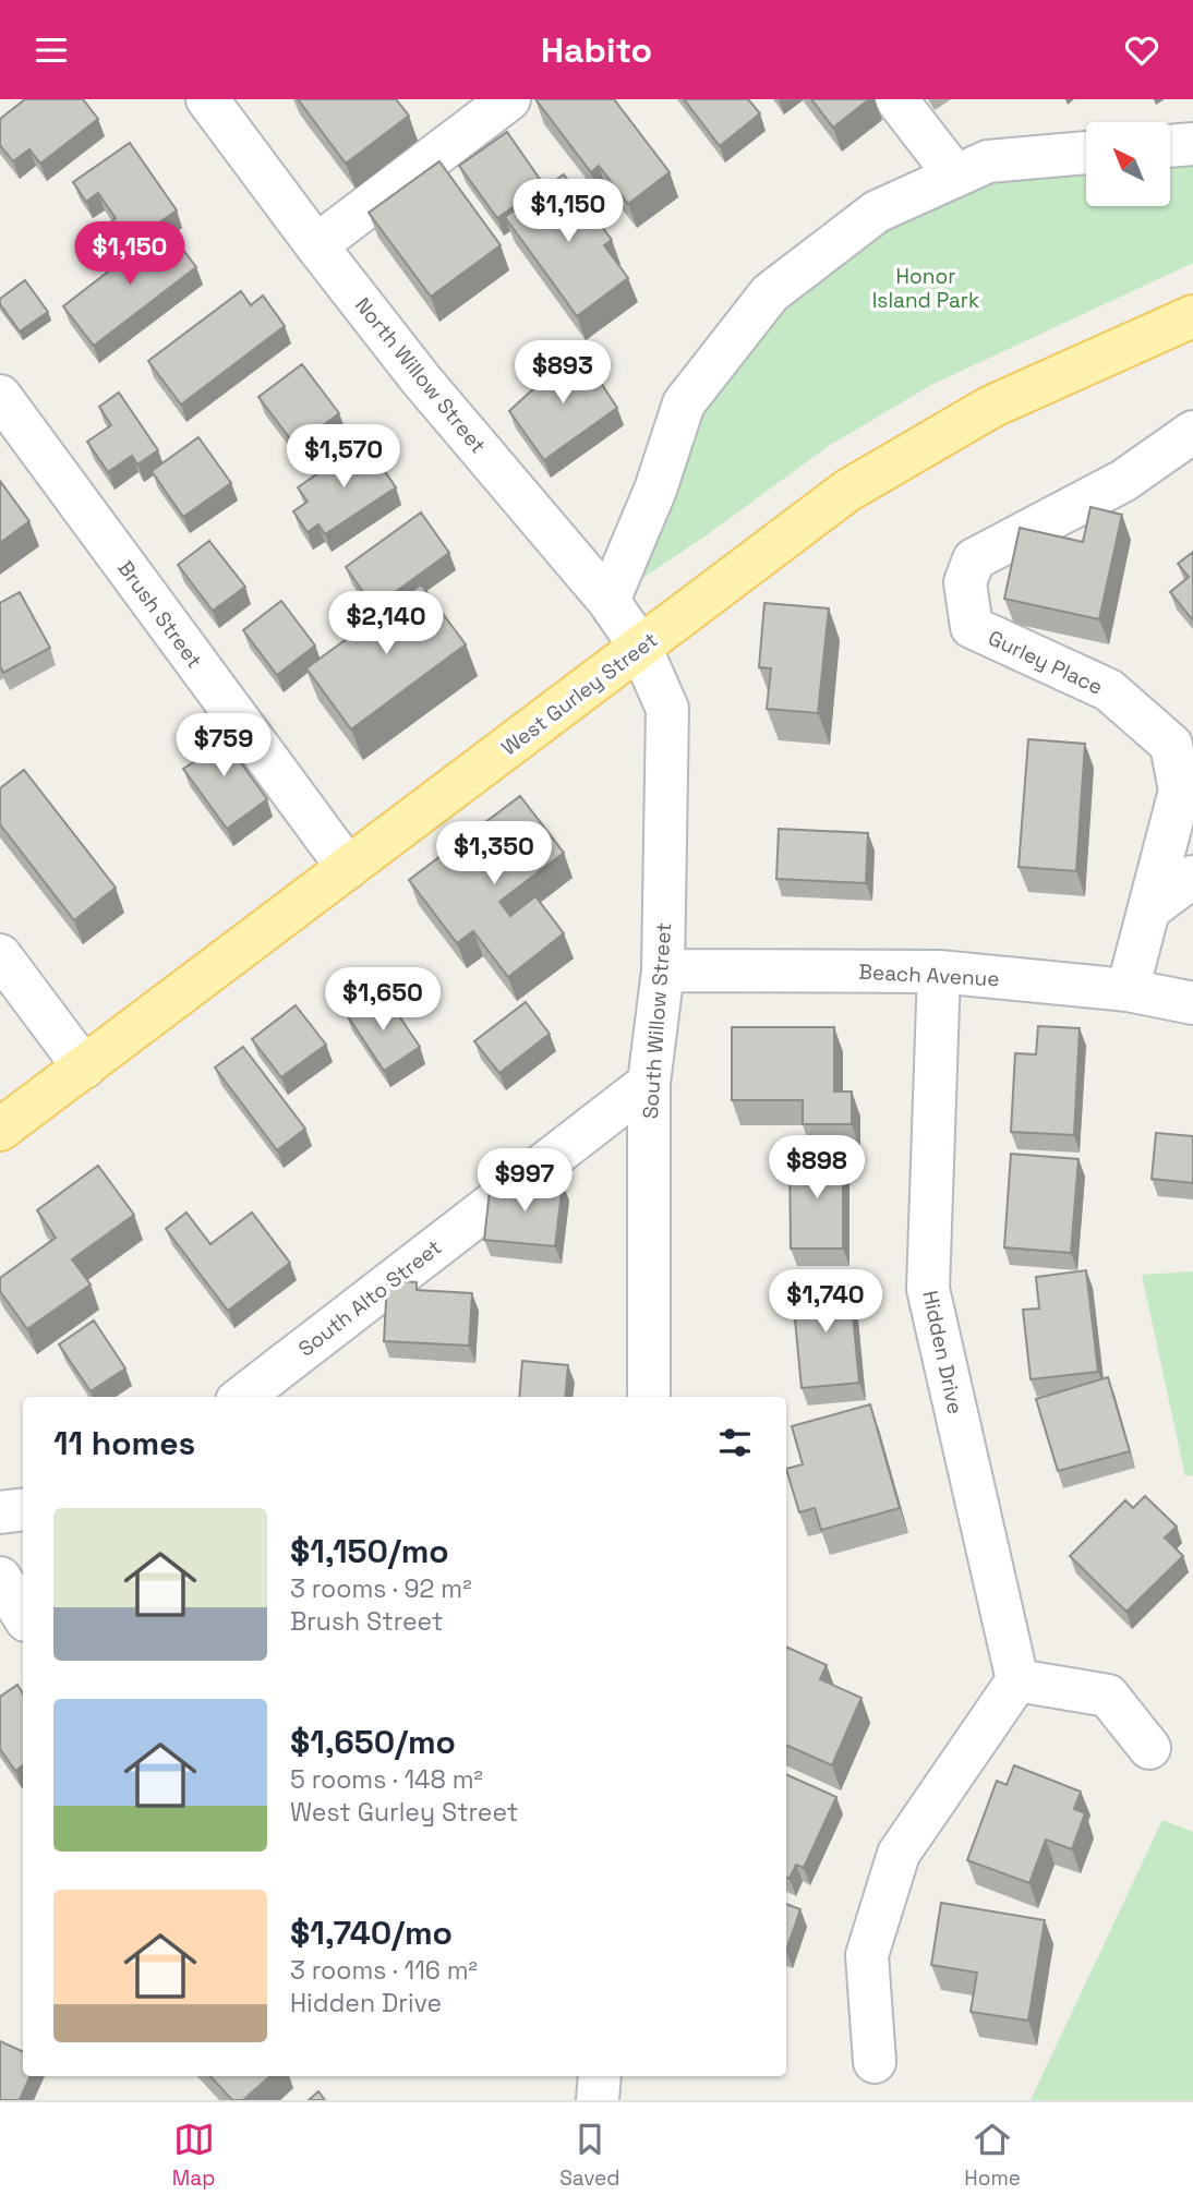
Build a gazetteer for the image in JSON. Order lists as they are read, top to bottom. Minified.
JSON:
{"streets":{"main road":["West Gurley Street"],"street":["North Willow Street","Brush Street","Gurley Place","Beach Avenue","South Willow Street","South Alto Street","Hidden Drive"]},"crossings":[["North Willow Street","West Gurley Street"],["North Willow Street","South Willow Street"],["Brush Street","West Gurley Street"],["Gurley Place","Beach Avenue"],["West Gurley Street","South Willow Street"],["Beach Avenue","South Willow Street"],["Beach Avenue","Hidden Drive"],["South Willow Street","South Alto Street"]],"parks":["Honor Island Park"],"north":"top left","page":{"header":"Habito","price":["$1,150","$1,150","$893","$1,570","$2,140","$759","$1,350","$1,650","$898","$997","$1,740"],"heading":"11 homes","list":[{"name":"$1,150/mo","note":"3 rooms · 92 m² · Brush Street"},{"name":"$1,650/mo","note":"5 rooms · 148 m² · West Gurley Street"},{"name":"$1,740/mo","note":"3 rooms · 116 m² · Hidden Drive"}],"tabs":["Map","Saved","Home"]}}
